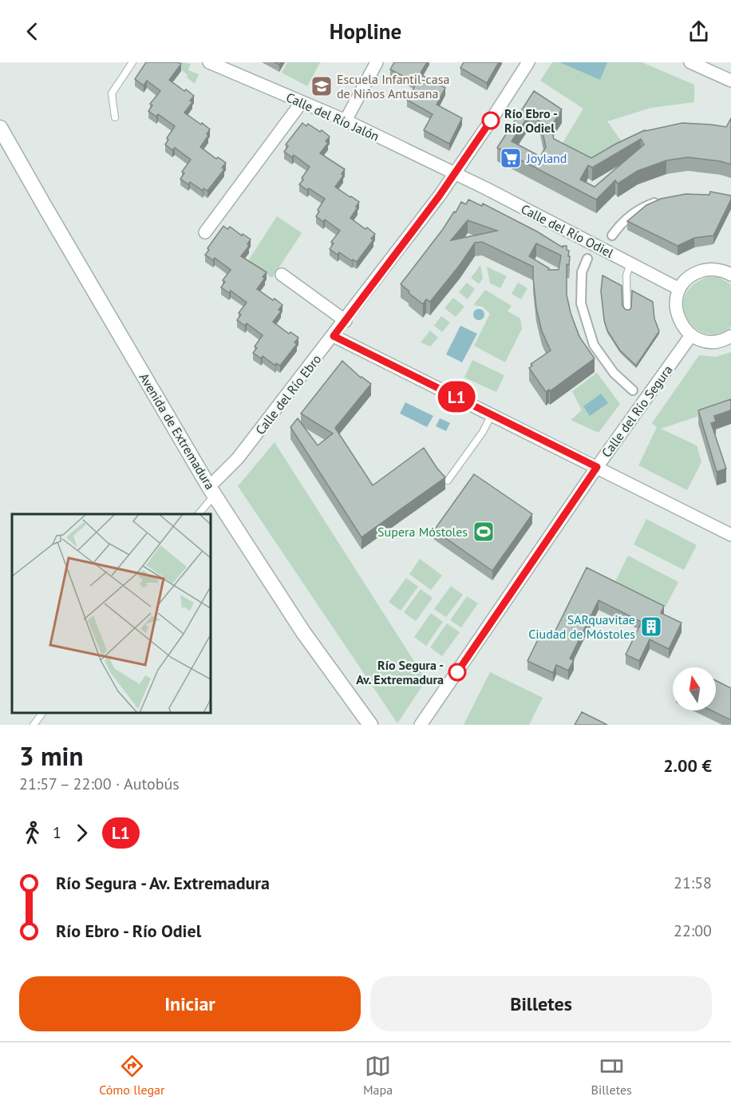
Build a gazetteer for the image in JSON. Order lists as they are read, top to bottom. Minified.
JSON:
{"streets":{"street":["Calle del Río Jalón","Calle del Río Odiel","Calle del Río Ebro","Calle del Río Segura","Avenida de Extremadura"]},"crossings":[["Calle del Río Jalón","Calle del Río Odiel"],["Calle del Río Jalón","Calle del Río Ebro"],["Calle del Río Odiel","Calle del Río Ebro"],["Calle del Río Ebro","Avenida de Extremadura"]],"places":{"school or university":["Escuela Infantil-casa de Niños Antusana"],"other":["Río Ebro - Río Odiel","Río Segura - Av. Extremadura"],"supermarket":["Joyland"],"sports":["Supera Móstoles"],"building":["SARquavitae Ciudad de Móstoles"]},"lines":["bus line L1"],"north":"top","page":{"header":"Hopline","on_map":"L1","heading":["3 min","21:57 – 22:00 · Autobús","2.00 €"],"legs":["1","L1"],"list":[{"name":"Río Segura - Av. Extremadura","value":"21:58"},{"name":"Río Ebro - Río Odiel","value":"22:00"}],"buttons":["Iniciar","Billetes"],"tabs":["Cómo llegar","Mapa","Billetes"]}}
